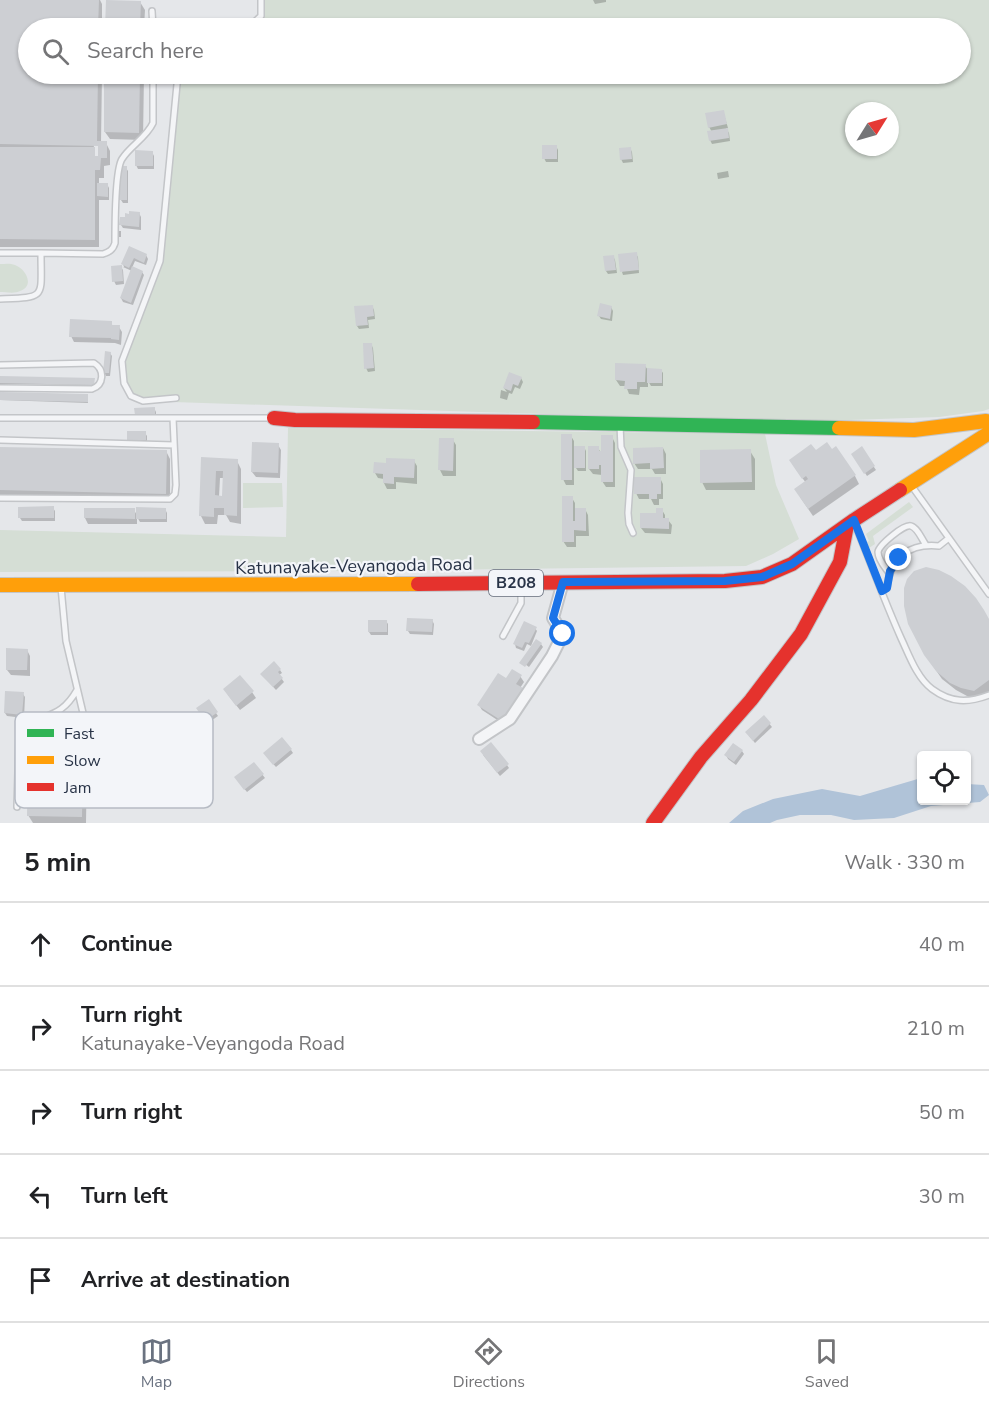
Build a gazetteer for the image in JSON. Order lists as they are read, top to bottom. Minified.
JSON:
{"streets":{"street":["Katunayake-Veyangoda Road","B208"]},"legend":["Fast","Slow","Jam"],"north":"top right","page":{"search":"Search here","heading":["5 min","Walk · 330 m"],"list":[["Continue","40 m"],["Turn right","Katunayake-Veyangoda Road","210 m"],["Turn right","50 m"],["Turn left","30 m"],"Arrive at destination"],"nav":["Map","Directions","Saved"]}}
